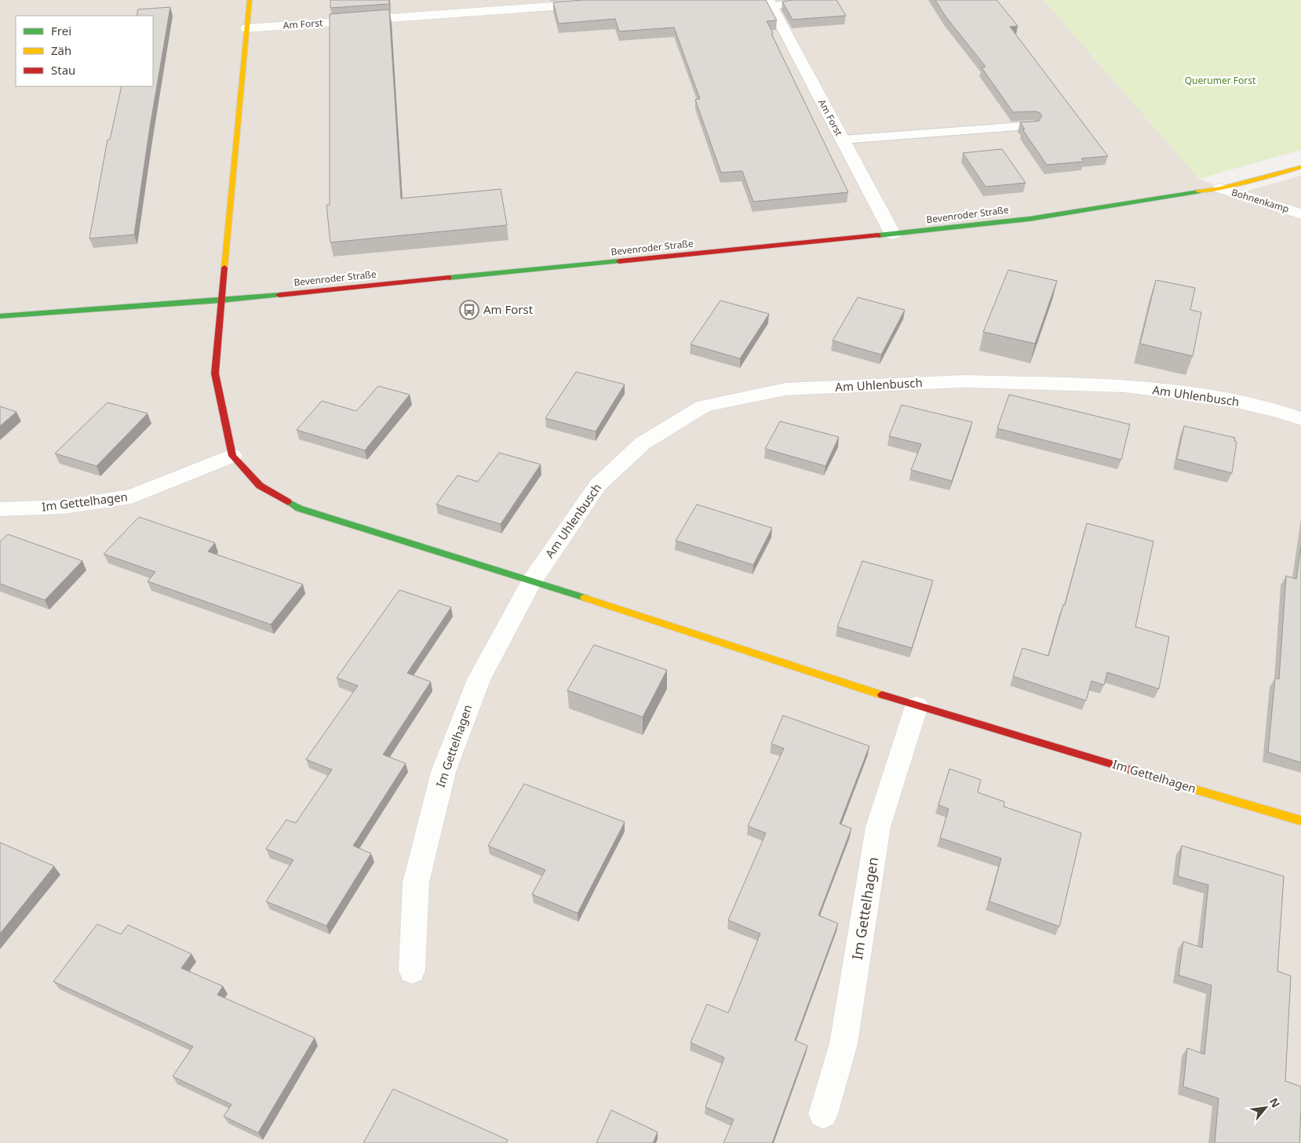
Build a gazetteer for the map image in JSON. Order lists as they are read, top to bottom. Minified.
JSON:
{"streets":{"street":["Am Forst","Bohnenkamp","Bevenroder Straße","Am Uhlenbusch","Im Gettelhagen"]},"crossings":[["Am Forst","Bevenroder Straße"],["Bohnenkamp","Bevenroder Straße"],["Bevenroder Straße","Im Gettelhagen"],["Am Uhlenbusch","Im Gettelhagen"]],"parks":["Querumer Forst"],"places":{"bus stop":["Am Forst"]},"legend":["Frei","Zäh","Stau"],"north":"top right"}
